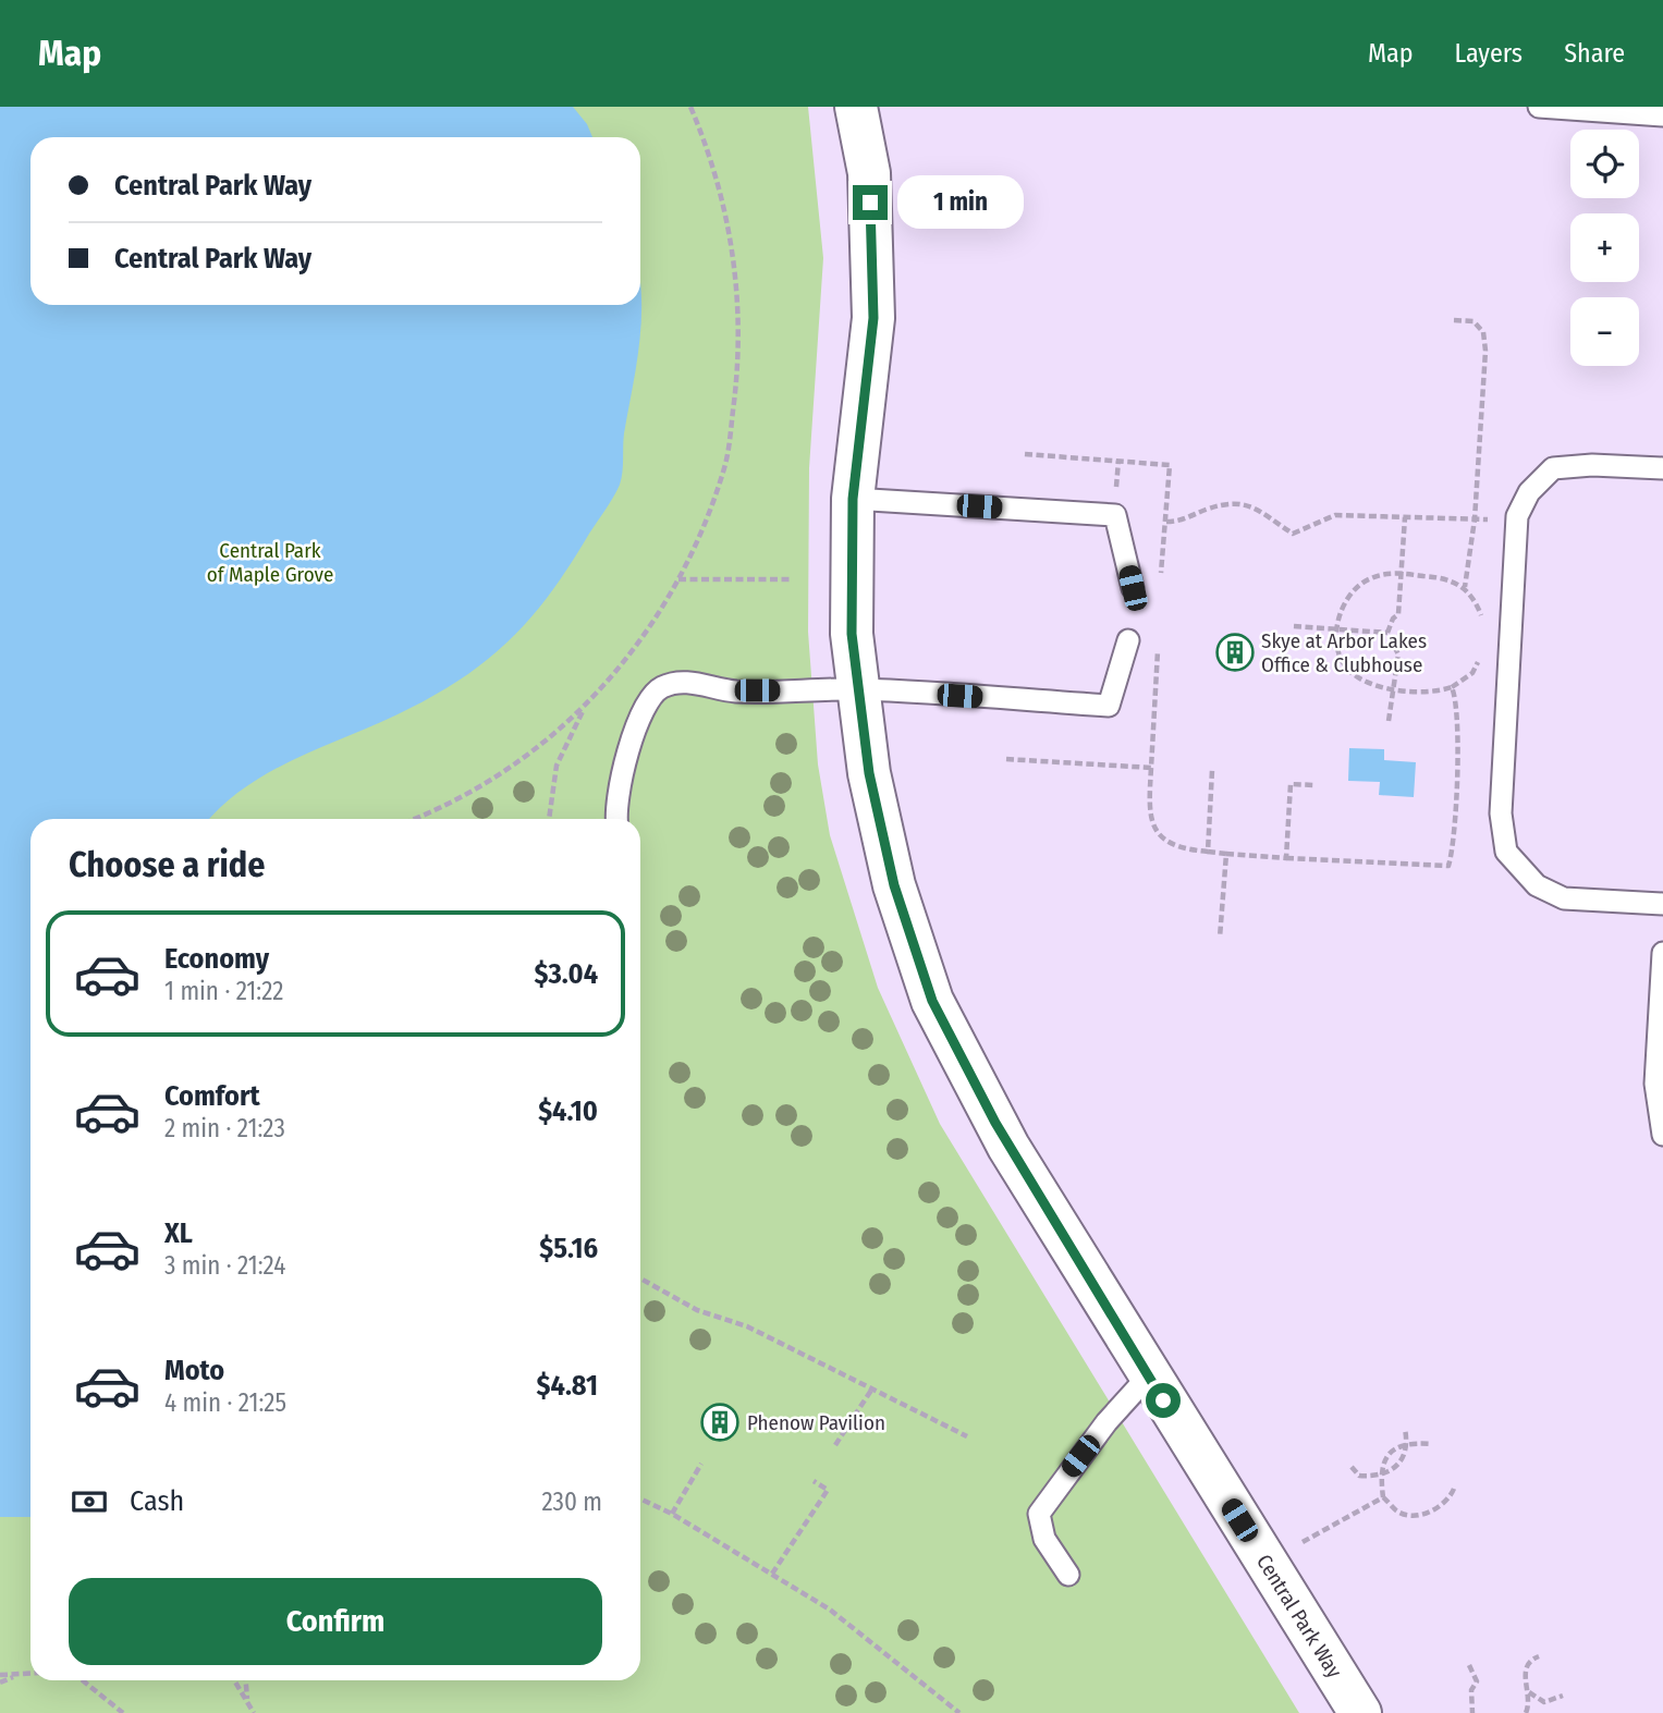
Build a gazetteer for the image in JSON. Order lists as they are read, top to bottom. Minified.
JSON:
{"streets":{"street":["Central Park Way"]},"parks":["Central Park of Maple Grove"],"places":{"building":["Skye at Arbor Lakes Office & Clubhouse","Phenow Pavilion"]},"page":{"header":"Map","nav":["Map","Layers","Share"],"map_buttons":["+","−"],"banner":["Central Park Way","Central Park Way"],"bubble":"1 min","heading":"Choose a ride","list":[{"name":"Economy","note":"1 min · 21:22","value":"$3.04"},{"name":"Comfort","note":"2 min · 21:23","value":"$4.10"},{"name":"XL","note":"3 min · 21:24","value":"$5.16"},{"name":"Moto","note":"4 min · 21:25","value":"$4.81"}],"pay":["Cash","230 m"],"buttons":"Confirm"}}
